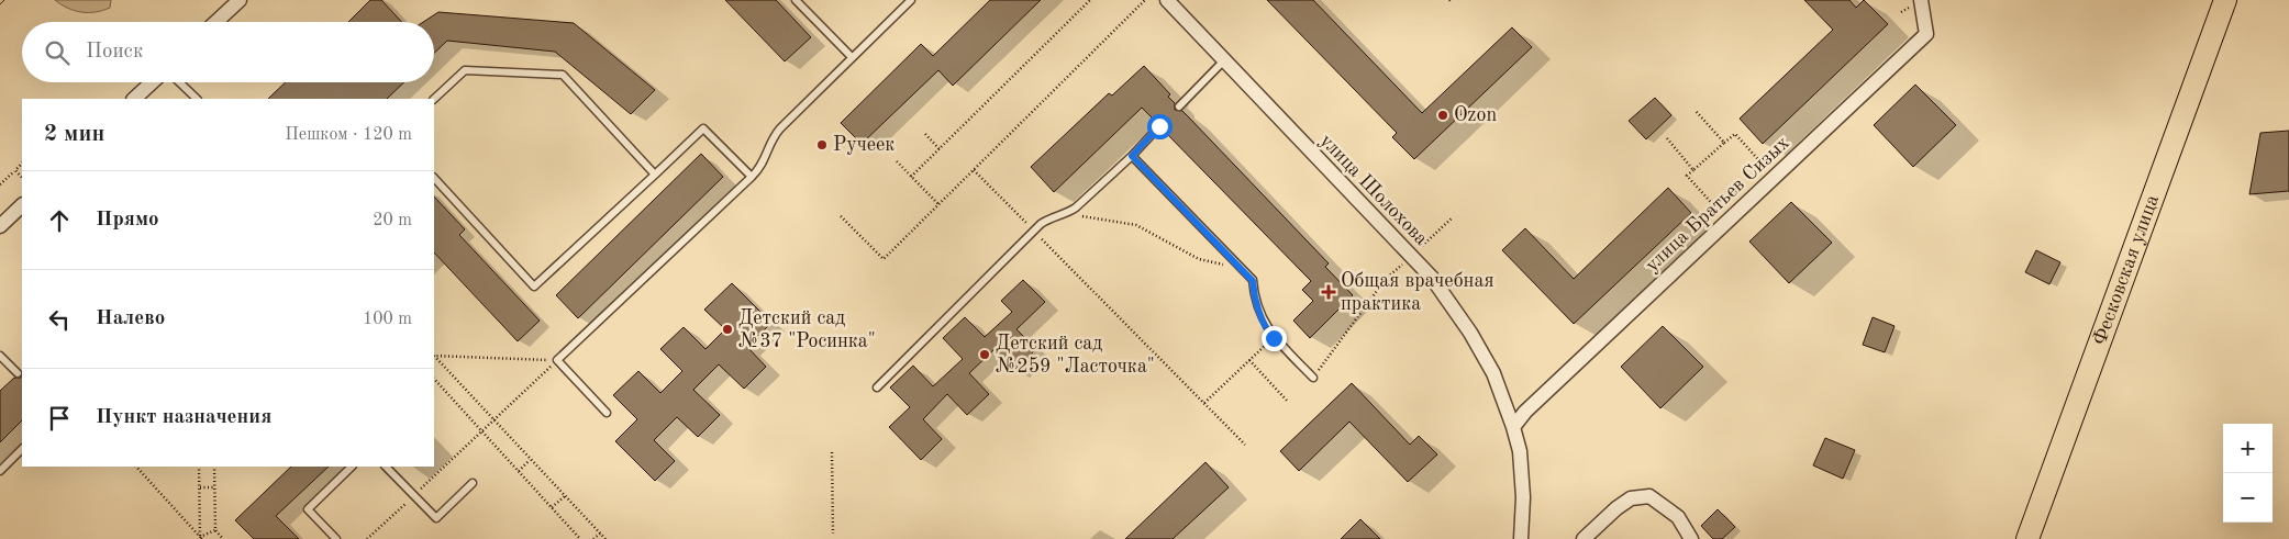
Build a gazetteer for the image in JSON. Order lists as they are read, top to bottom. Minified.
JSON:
{"streets":{"main road":["Фесковская улица"],"street":["улица Шолохова","улица Братьев Сизых"]},"crossings":[["улица Шолохова","улица Братьев Сизых"]],"places":{"other":["Ozon","Ручеек","Детский сад №37 \"Росинка\"","Детский сад №259 \"Ласточка\""],"health":["Общая врачебная практика"]},"page":{"search":"Поиск","heading":["2 мин","Пешком · 120 m"],"list":[["Прямо","20 m"],["Налево","100 m"],"Пункт назначения"],"map_buttons":["+","−"]}}
